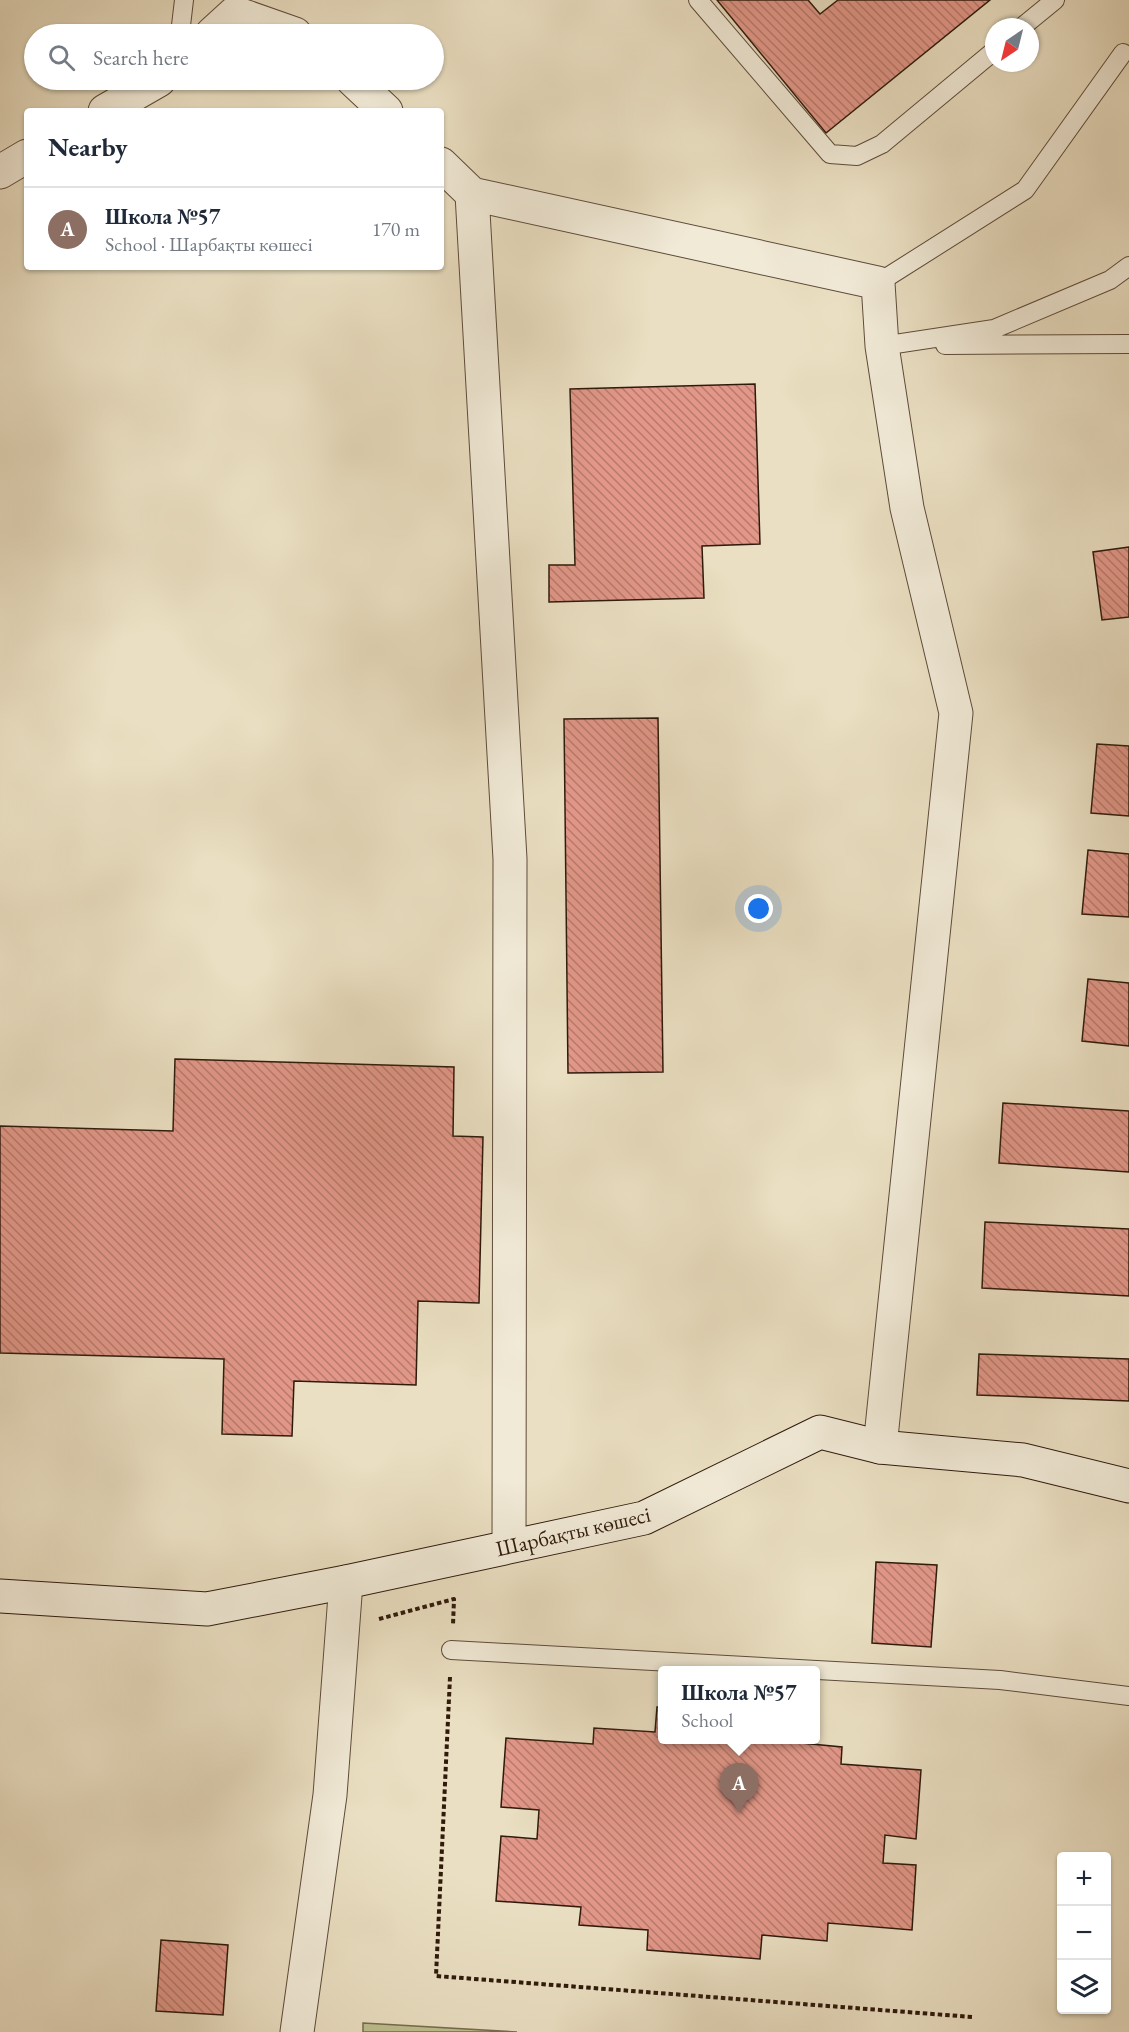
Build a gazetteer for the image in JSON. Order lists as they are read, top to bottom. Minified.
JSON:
{"streets":{"street":["Шарбақты көшесі"]},"north":"bottom left","page":{"search":"Search here","heading":"Nearby","list":[{"mark":"A","name":"Школа №57","note":"School · Шарбақты көшесі","value":"170 m"}],"popup":["Школа №57","School"],"pins":"A","map_buttons":["+","−"]}}
